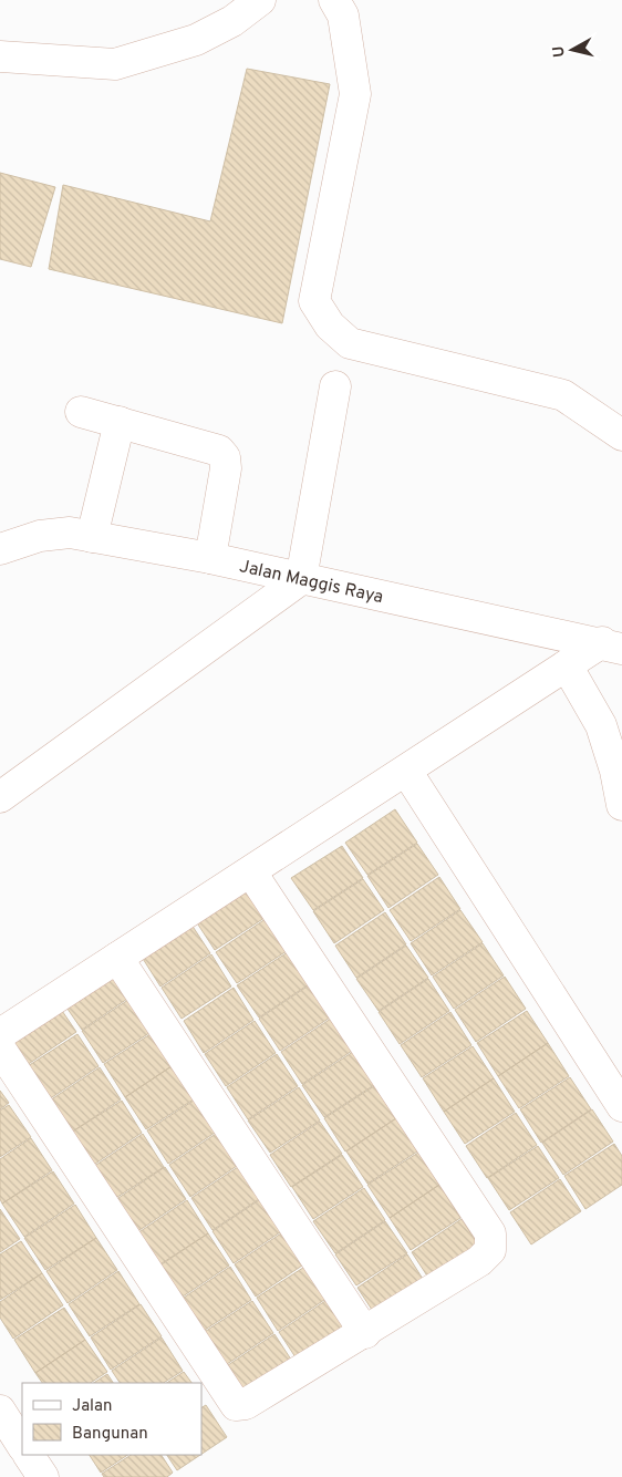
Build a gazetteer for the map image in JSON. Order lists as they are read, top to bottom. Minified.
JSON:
{"streets":{"street":["Jalan Maggis Raya"]},"legend":["Jalan","Bangunan"],"north":"left"}
